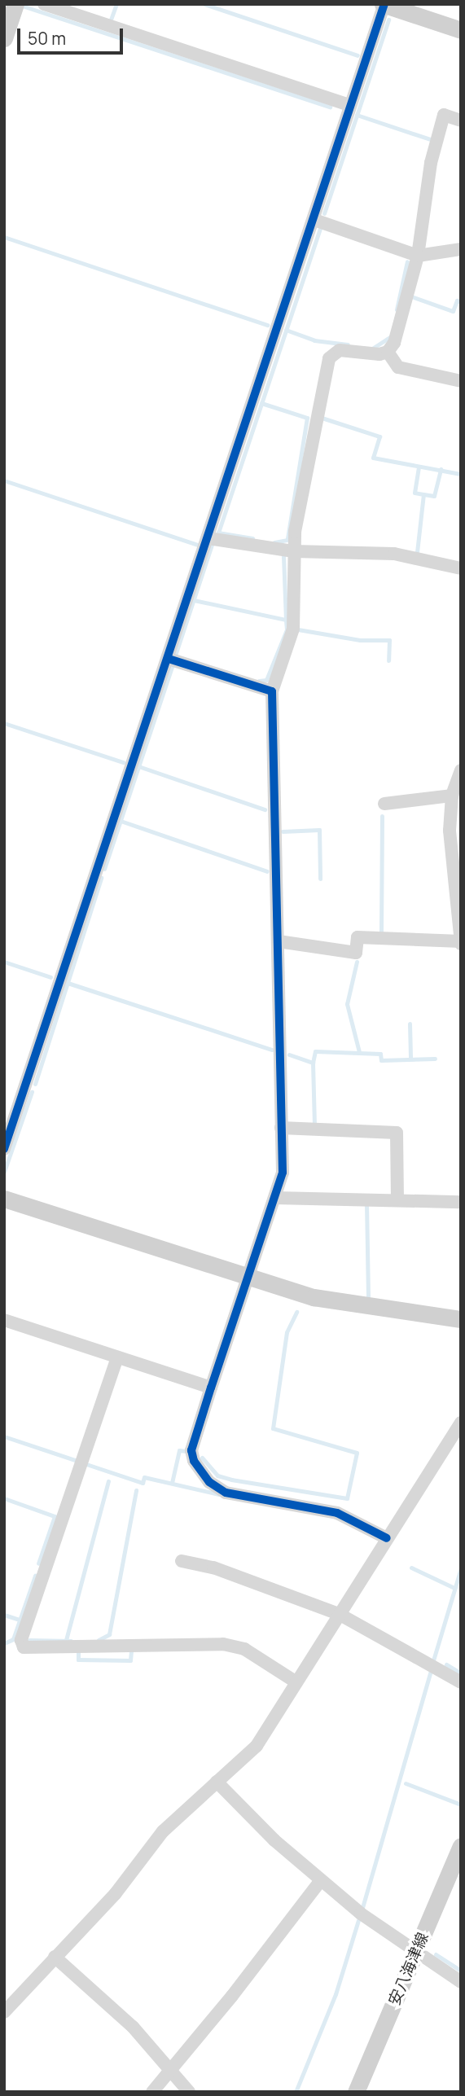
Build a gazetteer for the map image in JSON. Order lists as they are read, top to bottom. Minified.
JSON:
{"streets":{"street":["安八海津線"]},"scale_bar":"50 m"}
